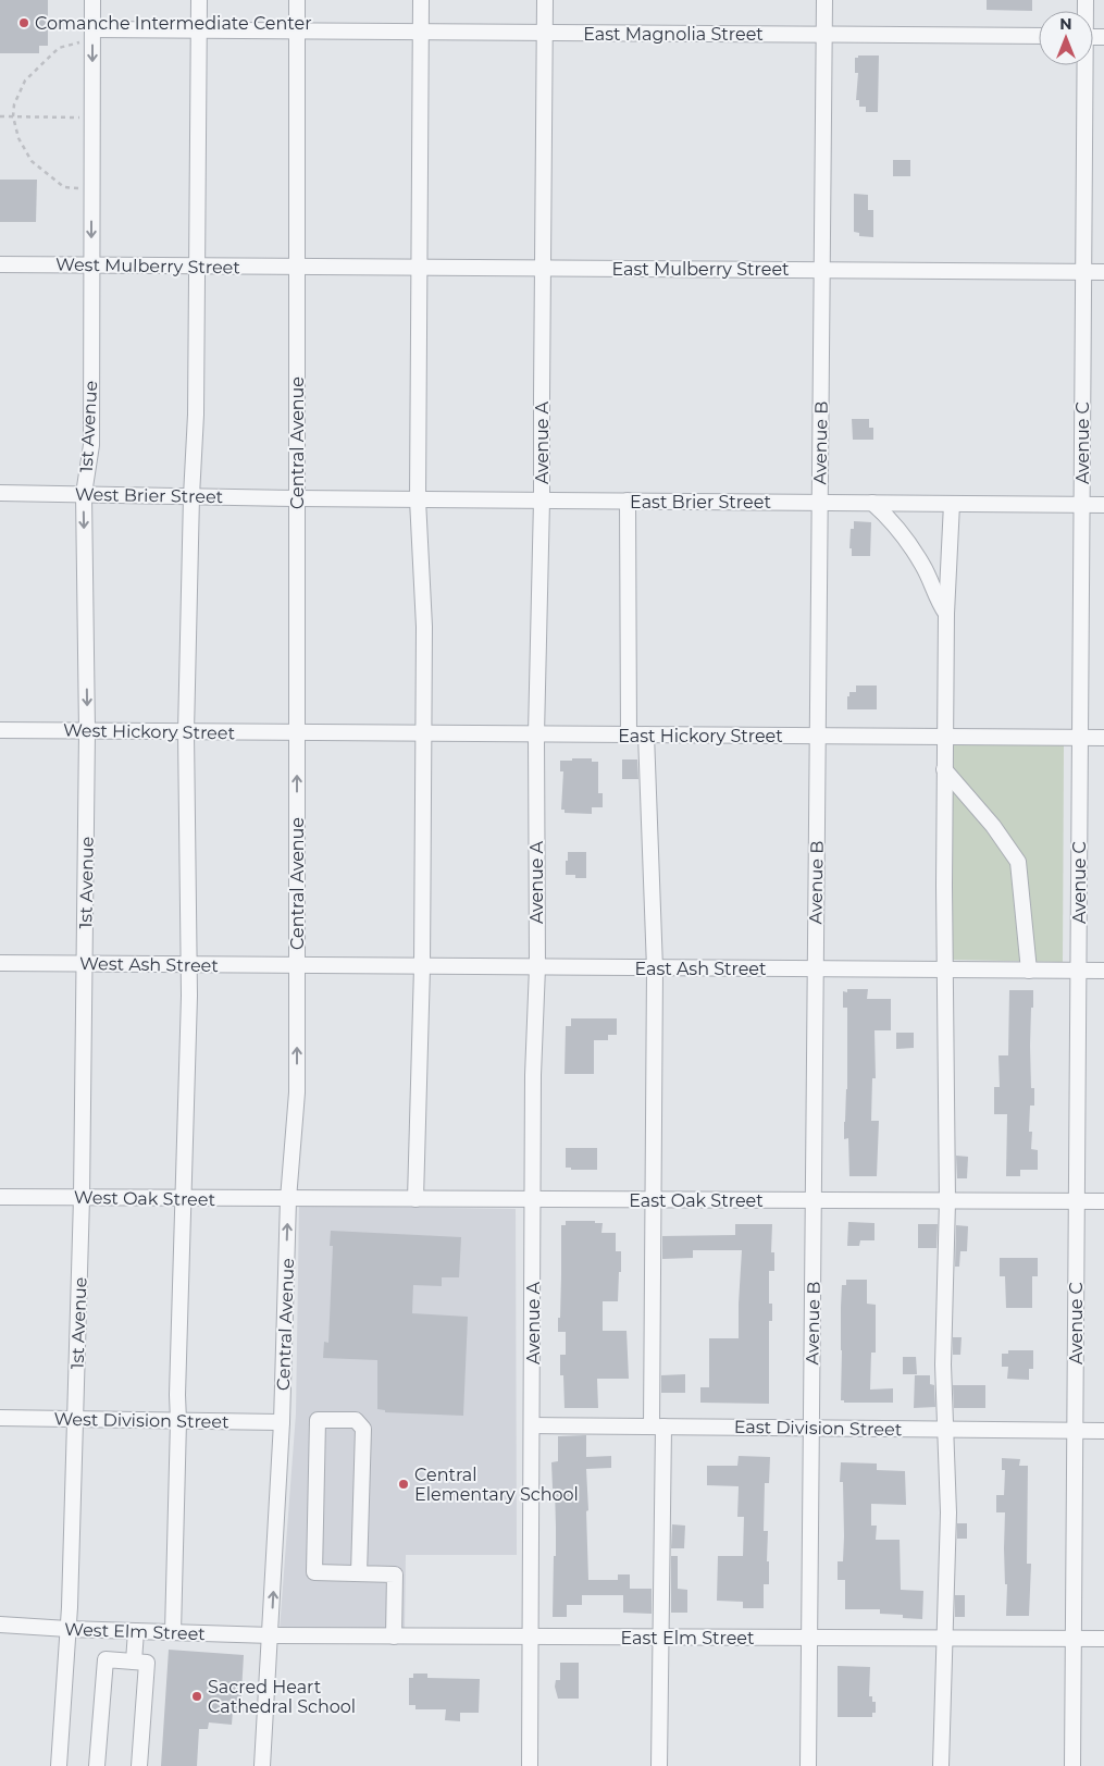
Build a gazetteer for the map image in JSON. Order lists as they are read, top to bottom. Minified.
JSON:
{"streets":{"street":["East Magnolia Street","West Mulberry Street","East Mulberry Street","1st Avenue","Central Avenue","Avenue A","Avenue B","Avenue C","West Brier Street","East Brier Street","West Hickory Street","East Hickory Street","West Ash Street","East Ash Street","West Oak Street","East Oak Street","West Division Street","East Division Street","West Elm Street","East Elm Street"]},"crossings":[["East Magnolia Street","1st Avenue"],["East Magnolia Street","Central Avenue"],["East Magnolia Street","Avenue A"],["East Magnolia Street","Avenue B"],["West Mulberry Street","East Mulberry Street"],["West Mulberry Street","1st Avenue"],["West Mulberry Street","Central Avenue"],["East Mulberry Street","Central Avenue"],["East Mulberry Street","Avenue A"],["East Mulberry Street","Avenue B"],["East Mulberry Street","Avenue C"],["1st Avenue","West Brier Street"],["1st Avenue","West Hickory Street"],["1st Avenue","West Ash Street"],["1st Avenue","West Oak Street"],["1st Avenue","West Division Street"],["1st Avenue","West Elm Street"],["Central Avenue","West Brier Street"],["Central Avenue","East Brier Street"],["Central Avenue","West Hickory Street"],["Central Avenue","East Hickory Street"],["Central Avenue","West Ash Street"],["Central Avenue","East Ash Street"],["Central Avenue","West Oak Street"],["Central Avenue","East Oak Street"],["Central Avenue","West Division Street"],["Central Avenue","West Elm Street"],["Central Avenue","East Elm Street"],["Avenue A","East Brier Street"],["Avenue A","East Hickory Street"],["Avenue A","East Ash Street"],["Avenue A","East Oak Street"],["Avenue A","East Division Street"],["Avenue A","East Elm Street"],["Avenue B","East Brier Street"],["Avenue B","East Hickory Street"],["Avenue B","East Ash Street"],["Avenue B","East Oak Street"],["Avenue B","East Division Street"],["Avenue B","East Elm Street"],["Avenue C","East Brier Street"],["Avenue C","East Hickory Street"],["Avenue C","East Ash Street"],["Avenue C","East Oak Street"],["Avenue C","East Division Street"],["Avenue C","East Elm Street"],["West Brier Street","East Brier Street"],["West Hickory Street","East Hickory Street"],["West Ash Street","East Ash Street"],["West Oak Street","East Oak Street"],["West Elm Street","East Elm Street"]],"places":["Comanche Intermediate Center","Central Elementary School","Sacred Heart Cathedral School"],"north":"top"}
